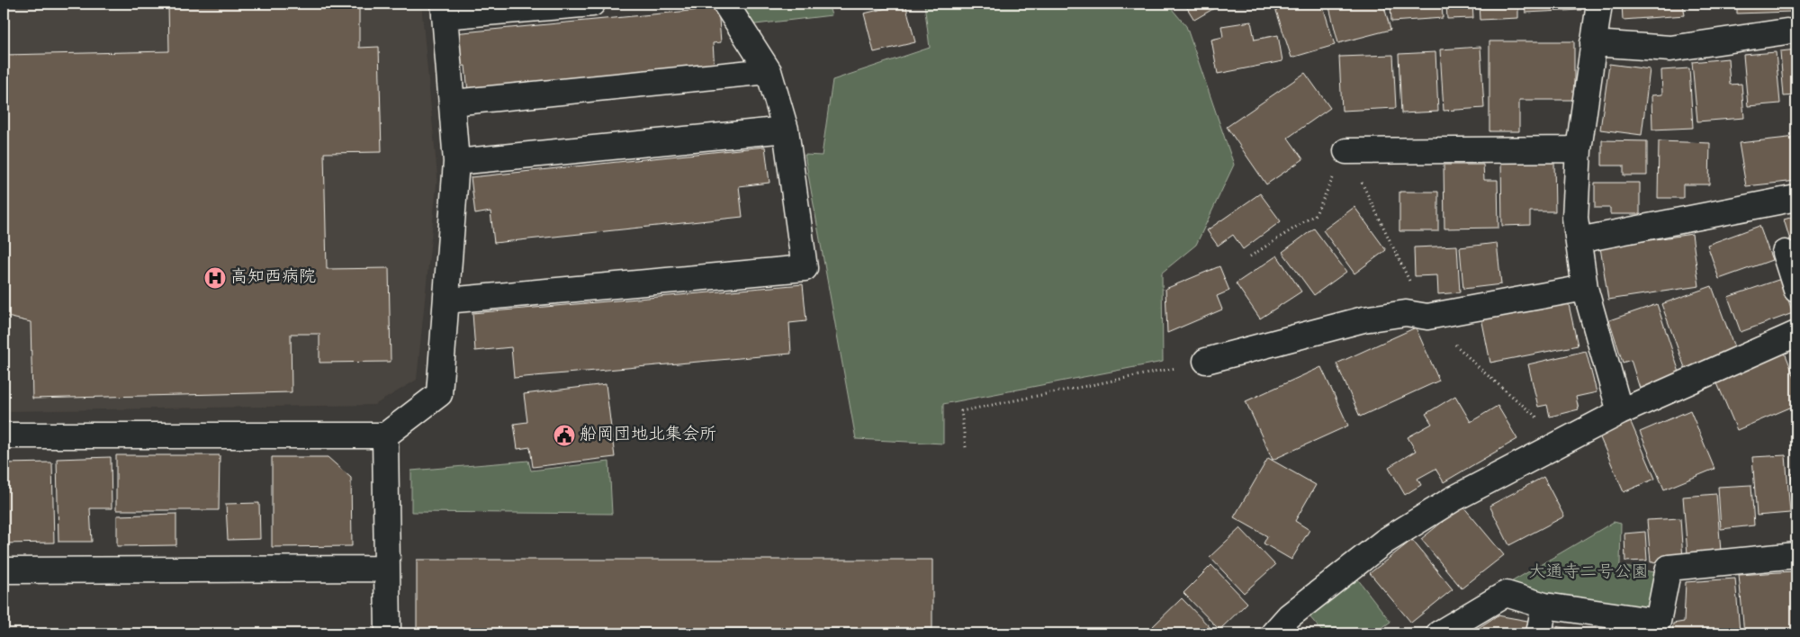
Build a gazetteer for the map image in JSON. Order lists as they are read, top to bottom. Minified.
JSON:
{"parks":["大通寺二号公園"],"places":{"hospital":["高知西病院"],"public building":["船岡団地北集会所"]}}
